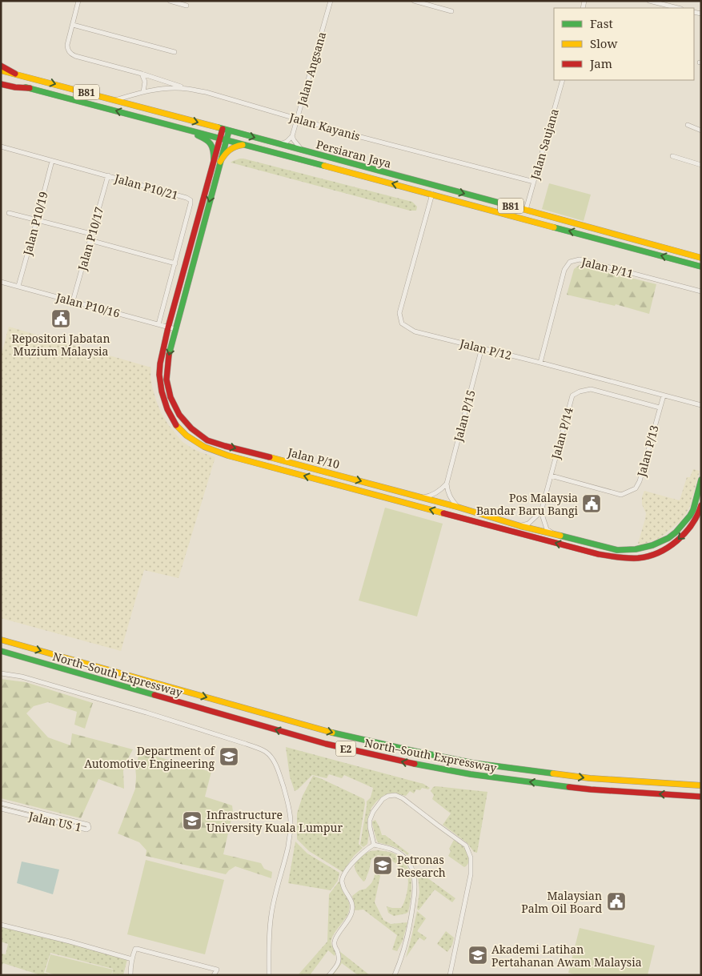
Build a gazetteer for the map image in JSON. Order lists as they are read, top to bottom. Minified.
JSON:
{"streets":{"main road":["B81","Persiaran Jaya","Jalan P/10","North–South Expressway","E2"],"street":["Jalan Angsana","Jalan Kayanis","Jalan Saujana","Jalan P10/21","Jalan P10/19","Jalan P10/17","Jalan P/11","Jalan P10/16","Jalan P/12","Jalan P/15","Jalan P/14","Jalan P/13","Jalan US 1"]},"crossings":[["Jalan Angsana","Jalan Kayanis"],["Jalan Kayanis","Jalan Saujana"],["Jalan Kayanis","Persiaran Jaya"],["Jalan Saujana","Persiaran Jaya"],["Persiaran Jaya","Jalan P/12"],["Persiaran Jaya","Jalan P/10"],["Jalan P10/21","Jalan P10/19"],["Jalan P10/21","Jalan P10/17"],["Jalan P10/21","Jalan P10/16"],["Jalan P10/19","Jalan P10/16"],["Jalan P10/17","Jalan P10/16"],["Jalan P/11","Jalan P/12"],["Jalan P10/16","Jalan P/10"],["Jalan P/12","Jalan P/15"],["Jalan P/12","Jalan P/13"],["Jalan P/14","Jalan P/13"]],"places":{"public building":["Repositori Jabatan Muzium Malaysia","Pos Malaysia Bandar Baru Bangi","Malaysian Palm Oil Board"],"school or university":["Department of Automotive Engineering","Infrastructure University Kuala Lumpur","Petronas Research","Akademi Latihan Pertahanan Awam Malaysia"]},"legend":["Fast","Slow","Jam"]}
